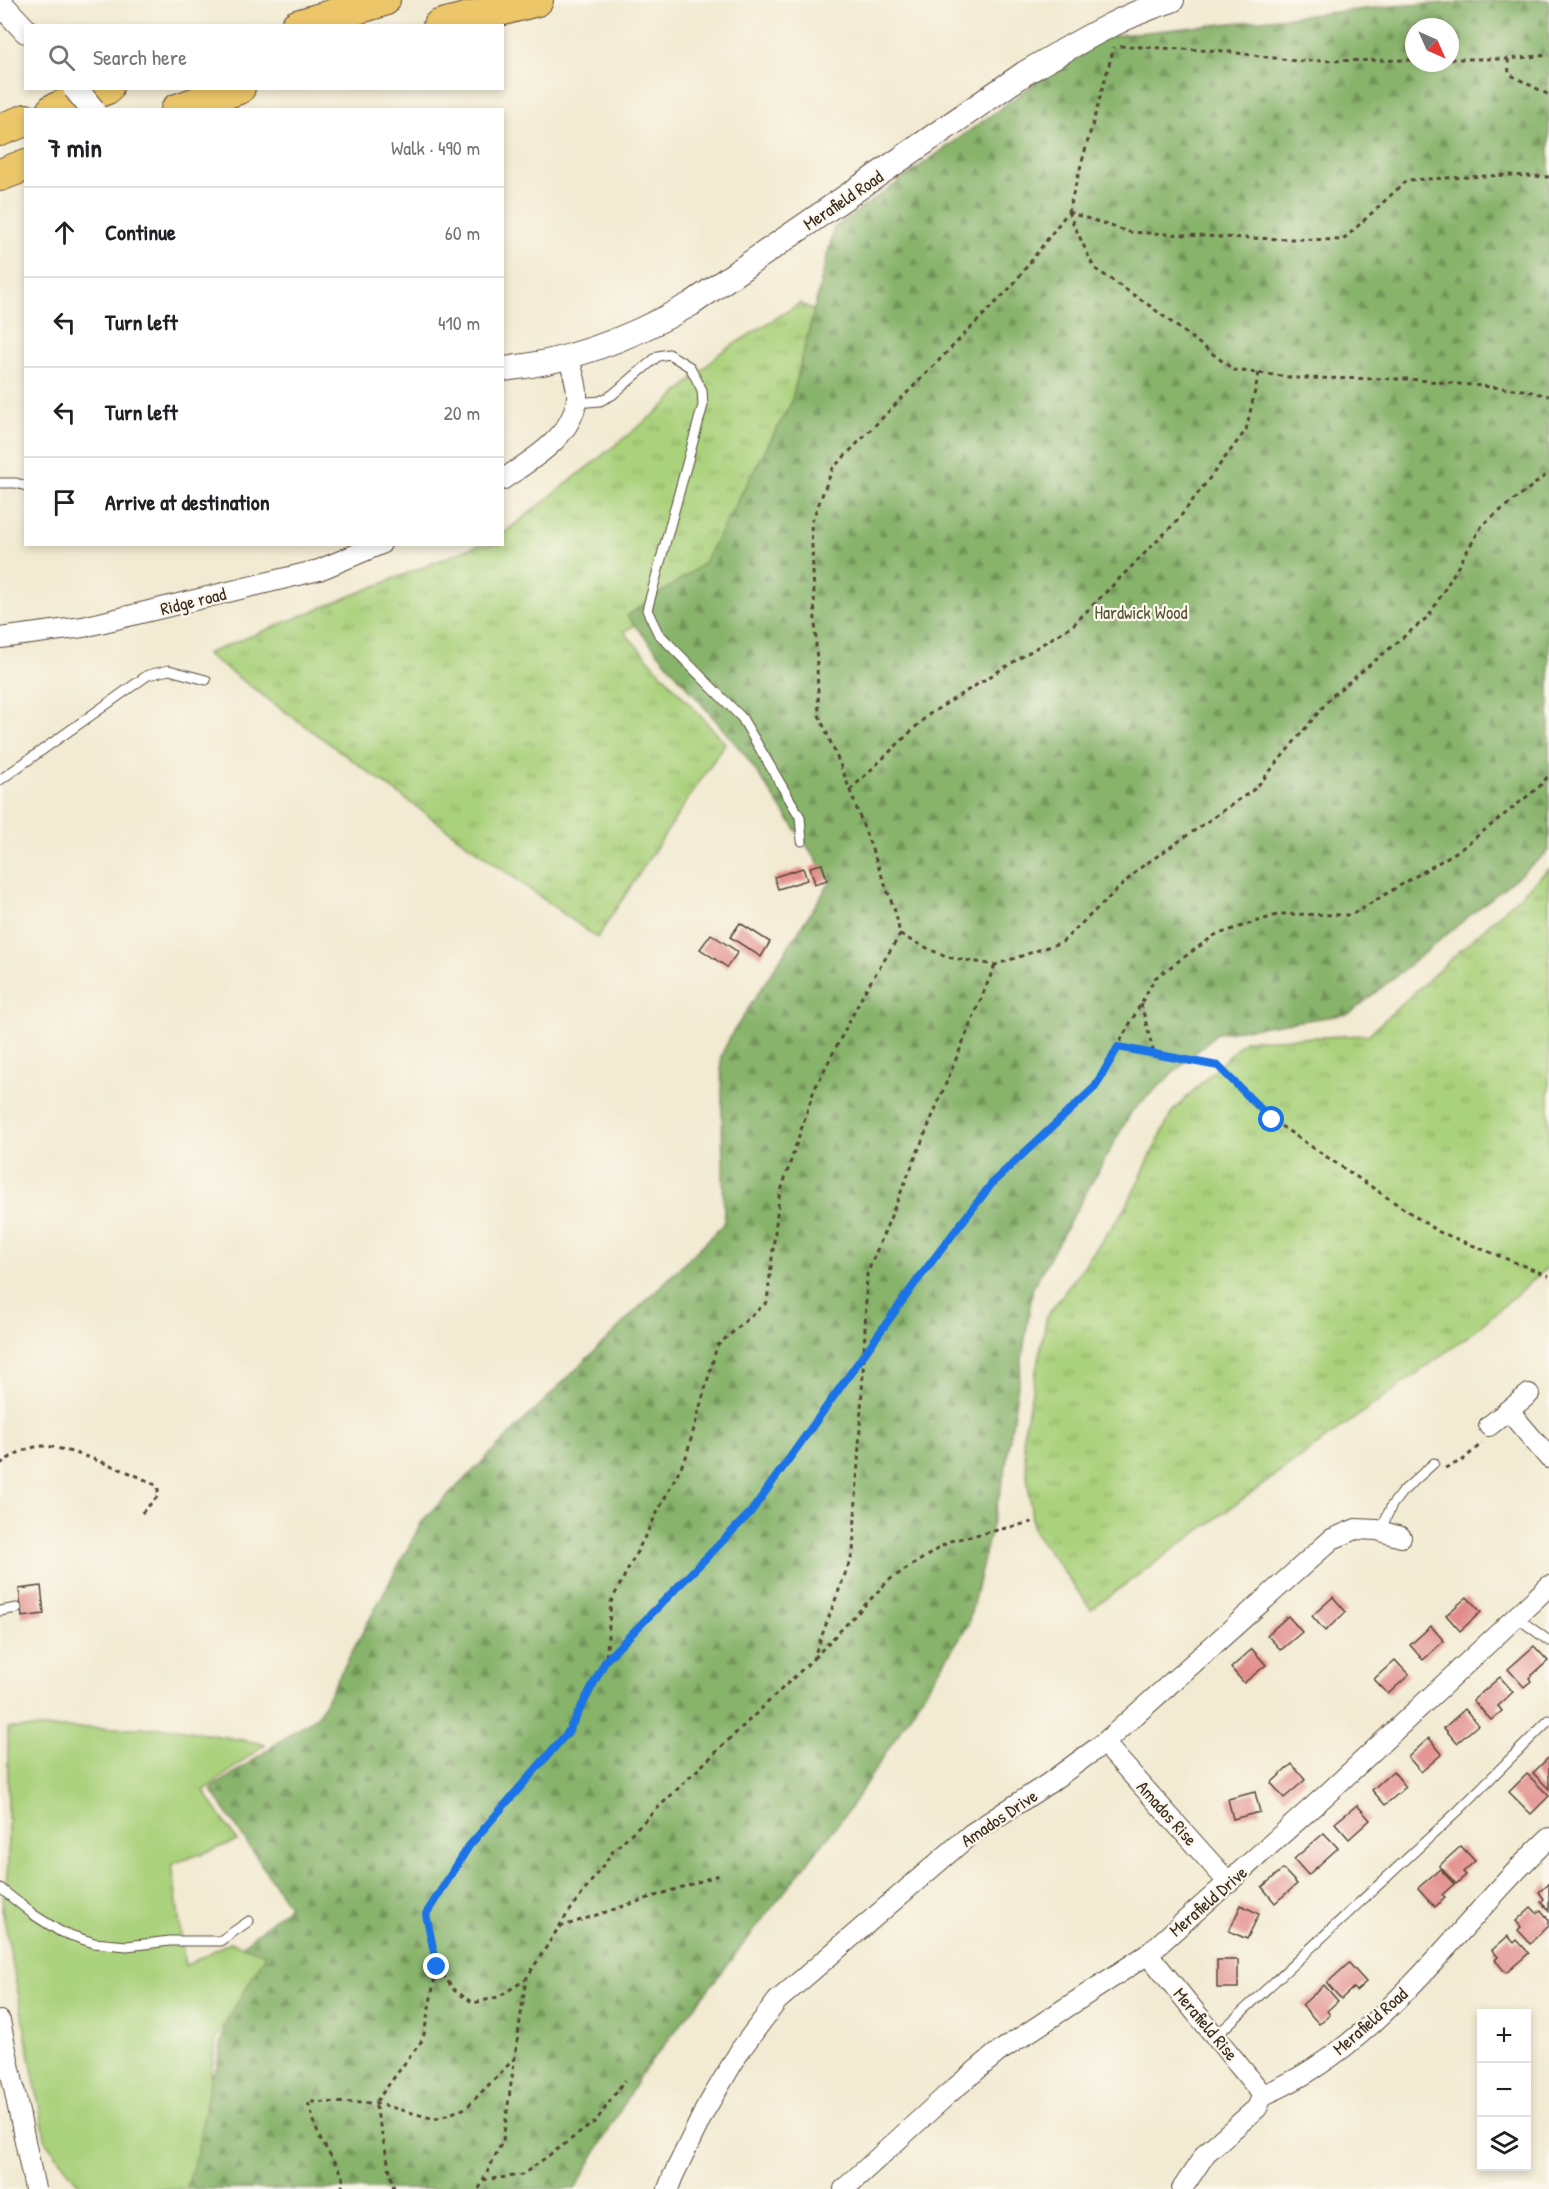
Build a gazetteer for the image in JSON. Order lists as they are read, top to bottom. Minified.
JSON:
{"streets":{"street":["Merafield Road","Ridge road","Amados Rise","Amados Drive","Merafield Drive","Merafield Rise"]},"crossings":[["Merafield Road","Merafield Rise"],["Amados Rise","Amados Drive"],["Amados Rise","Merafield Drive"],["Merafield Drive","Merafield Rise"]],"parks":["Hardwick Wood"],"north":"bottom right","page":{"search":"Search here","heading":["7 min","Walk · 490 m"],"list":[["Continue","60 m"],["Turn left","410 m"],["Turn left","20 m"],"Arrive at destination"],"map_buttons":["+","−"]}}
